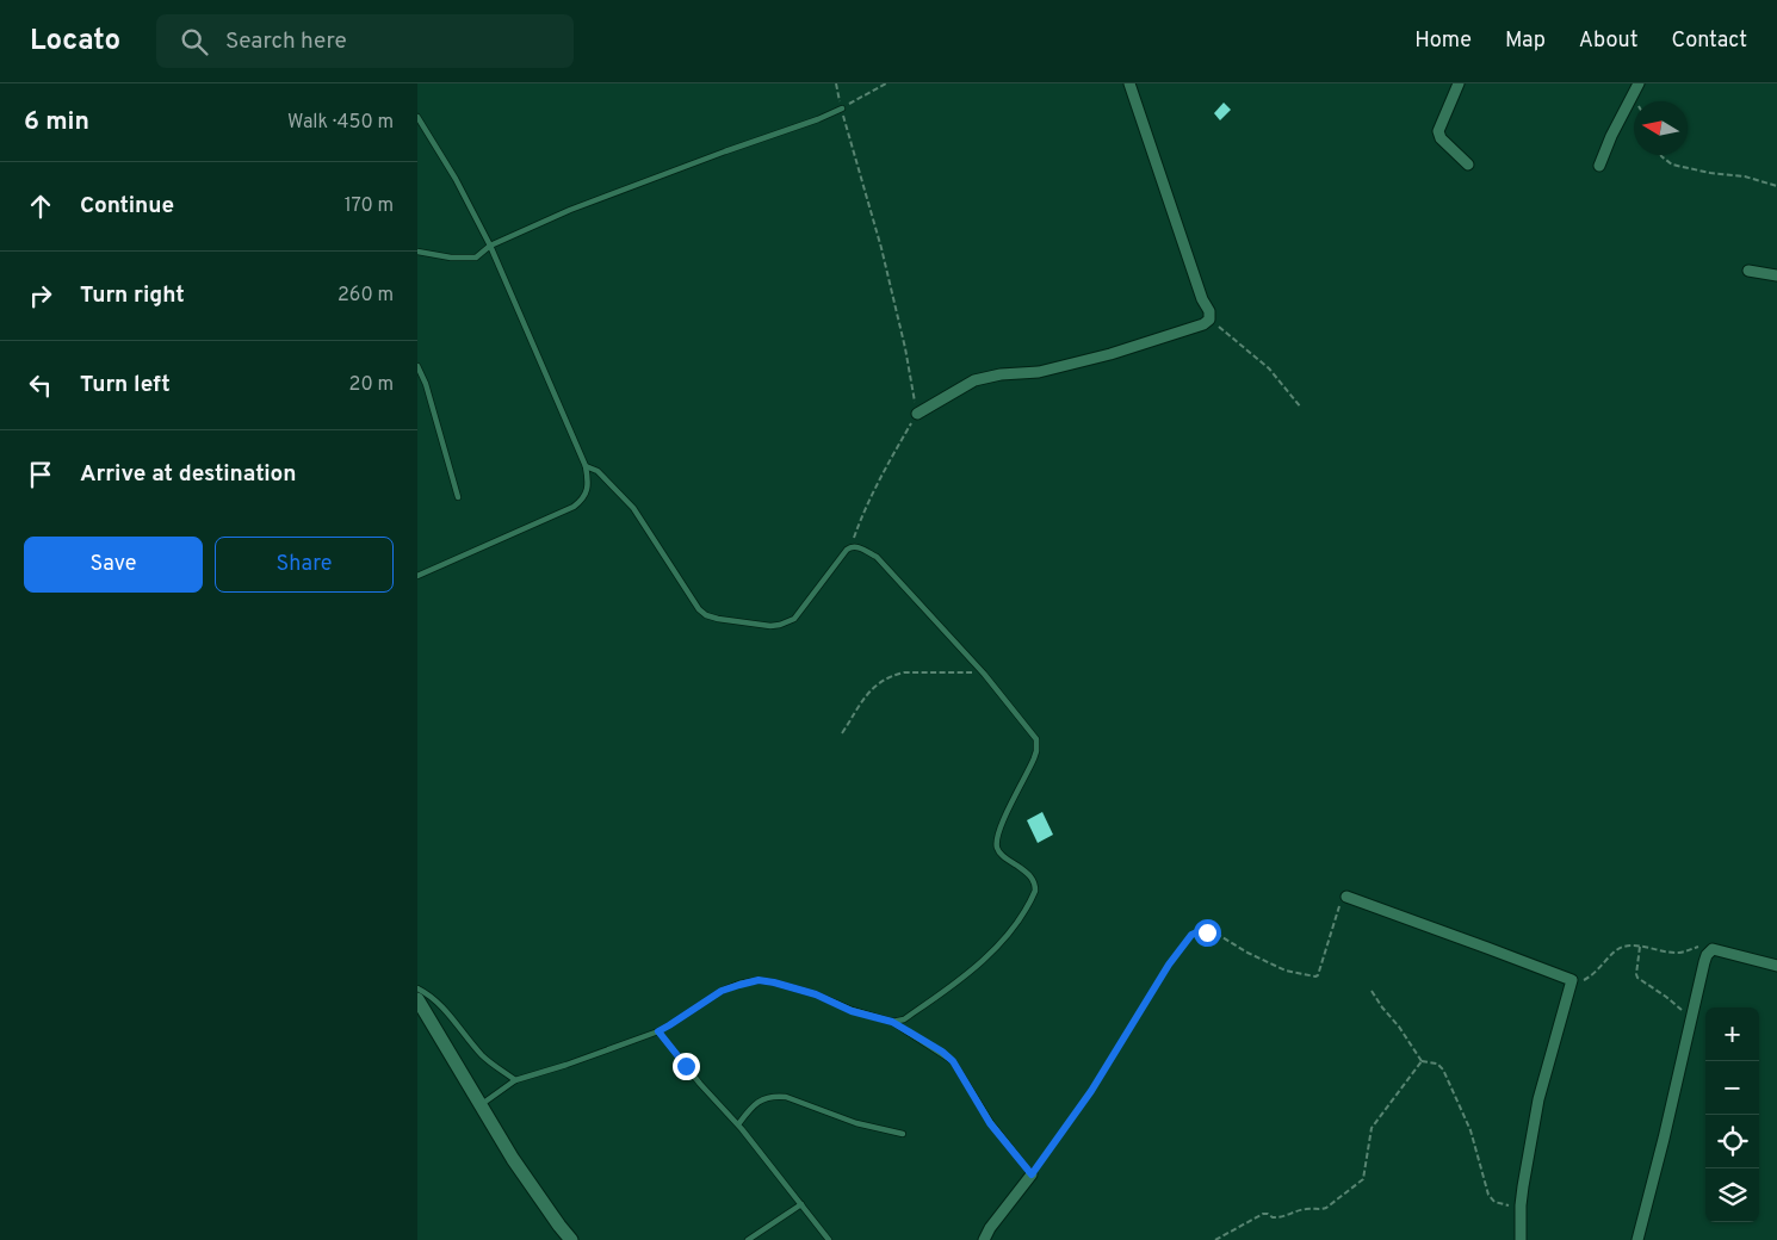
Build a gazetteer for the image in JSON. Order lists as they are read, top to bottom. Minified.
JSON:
{"north":"left","page":{"header":"Locato","search":"Search here","nav":["Home","Map","About","Contact"],"heading":["6 min","Walk · 450 m"],"list":[["Continue","170 m"],["Turn right","260 m"],["Turn left","20 m"],"Arrive at destination"],"buttons":["Save","Share"],"map_buttons":["+","−"]}}
